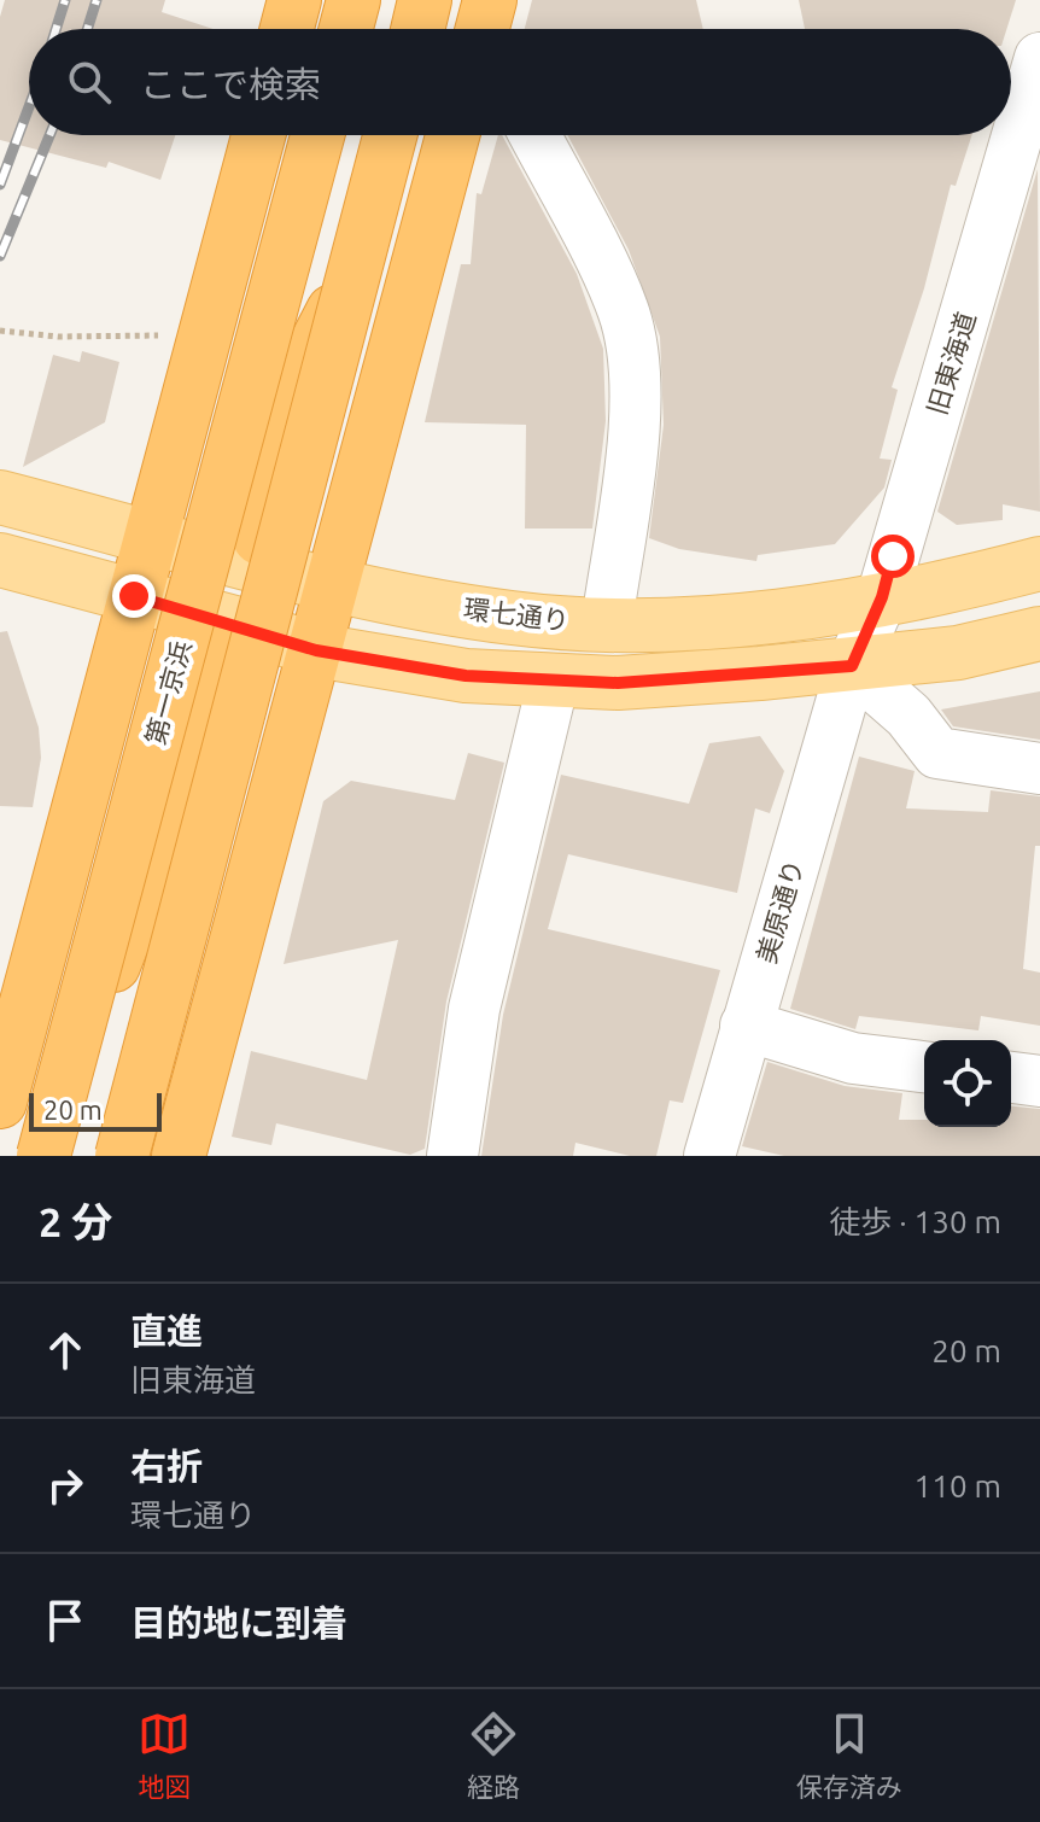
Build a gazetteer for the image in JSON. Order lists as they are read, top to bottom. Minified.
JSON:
{"streets":{"highway":["第一京浜"],"main road":["環七通り"],"street":["旧東海道","美原通り"]},"crossings":[["旧東海道","環七通り"],["旧東海道","美原通り"]],"scale_bar":"20 m","page":{"search":"ここで検索","scale":"20 m","heading":["2 分","徒歩 · 130 m"],"list":[["直進","旧東海道","20 m"],["右折","環七通り","110 m"],"目的地に到着"],"nav":["地図","経路","保存済み"]}}
